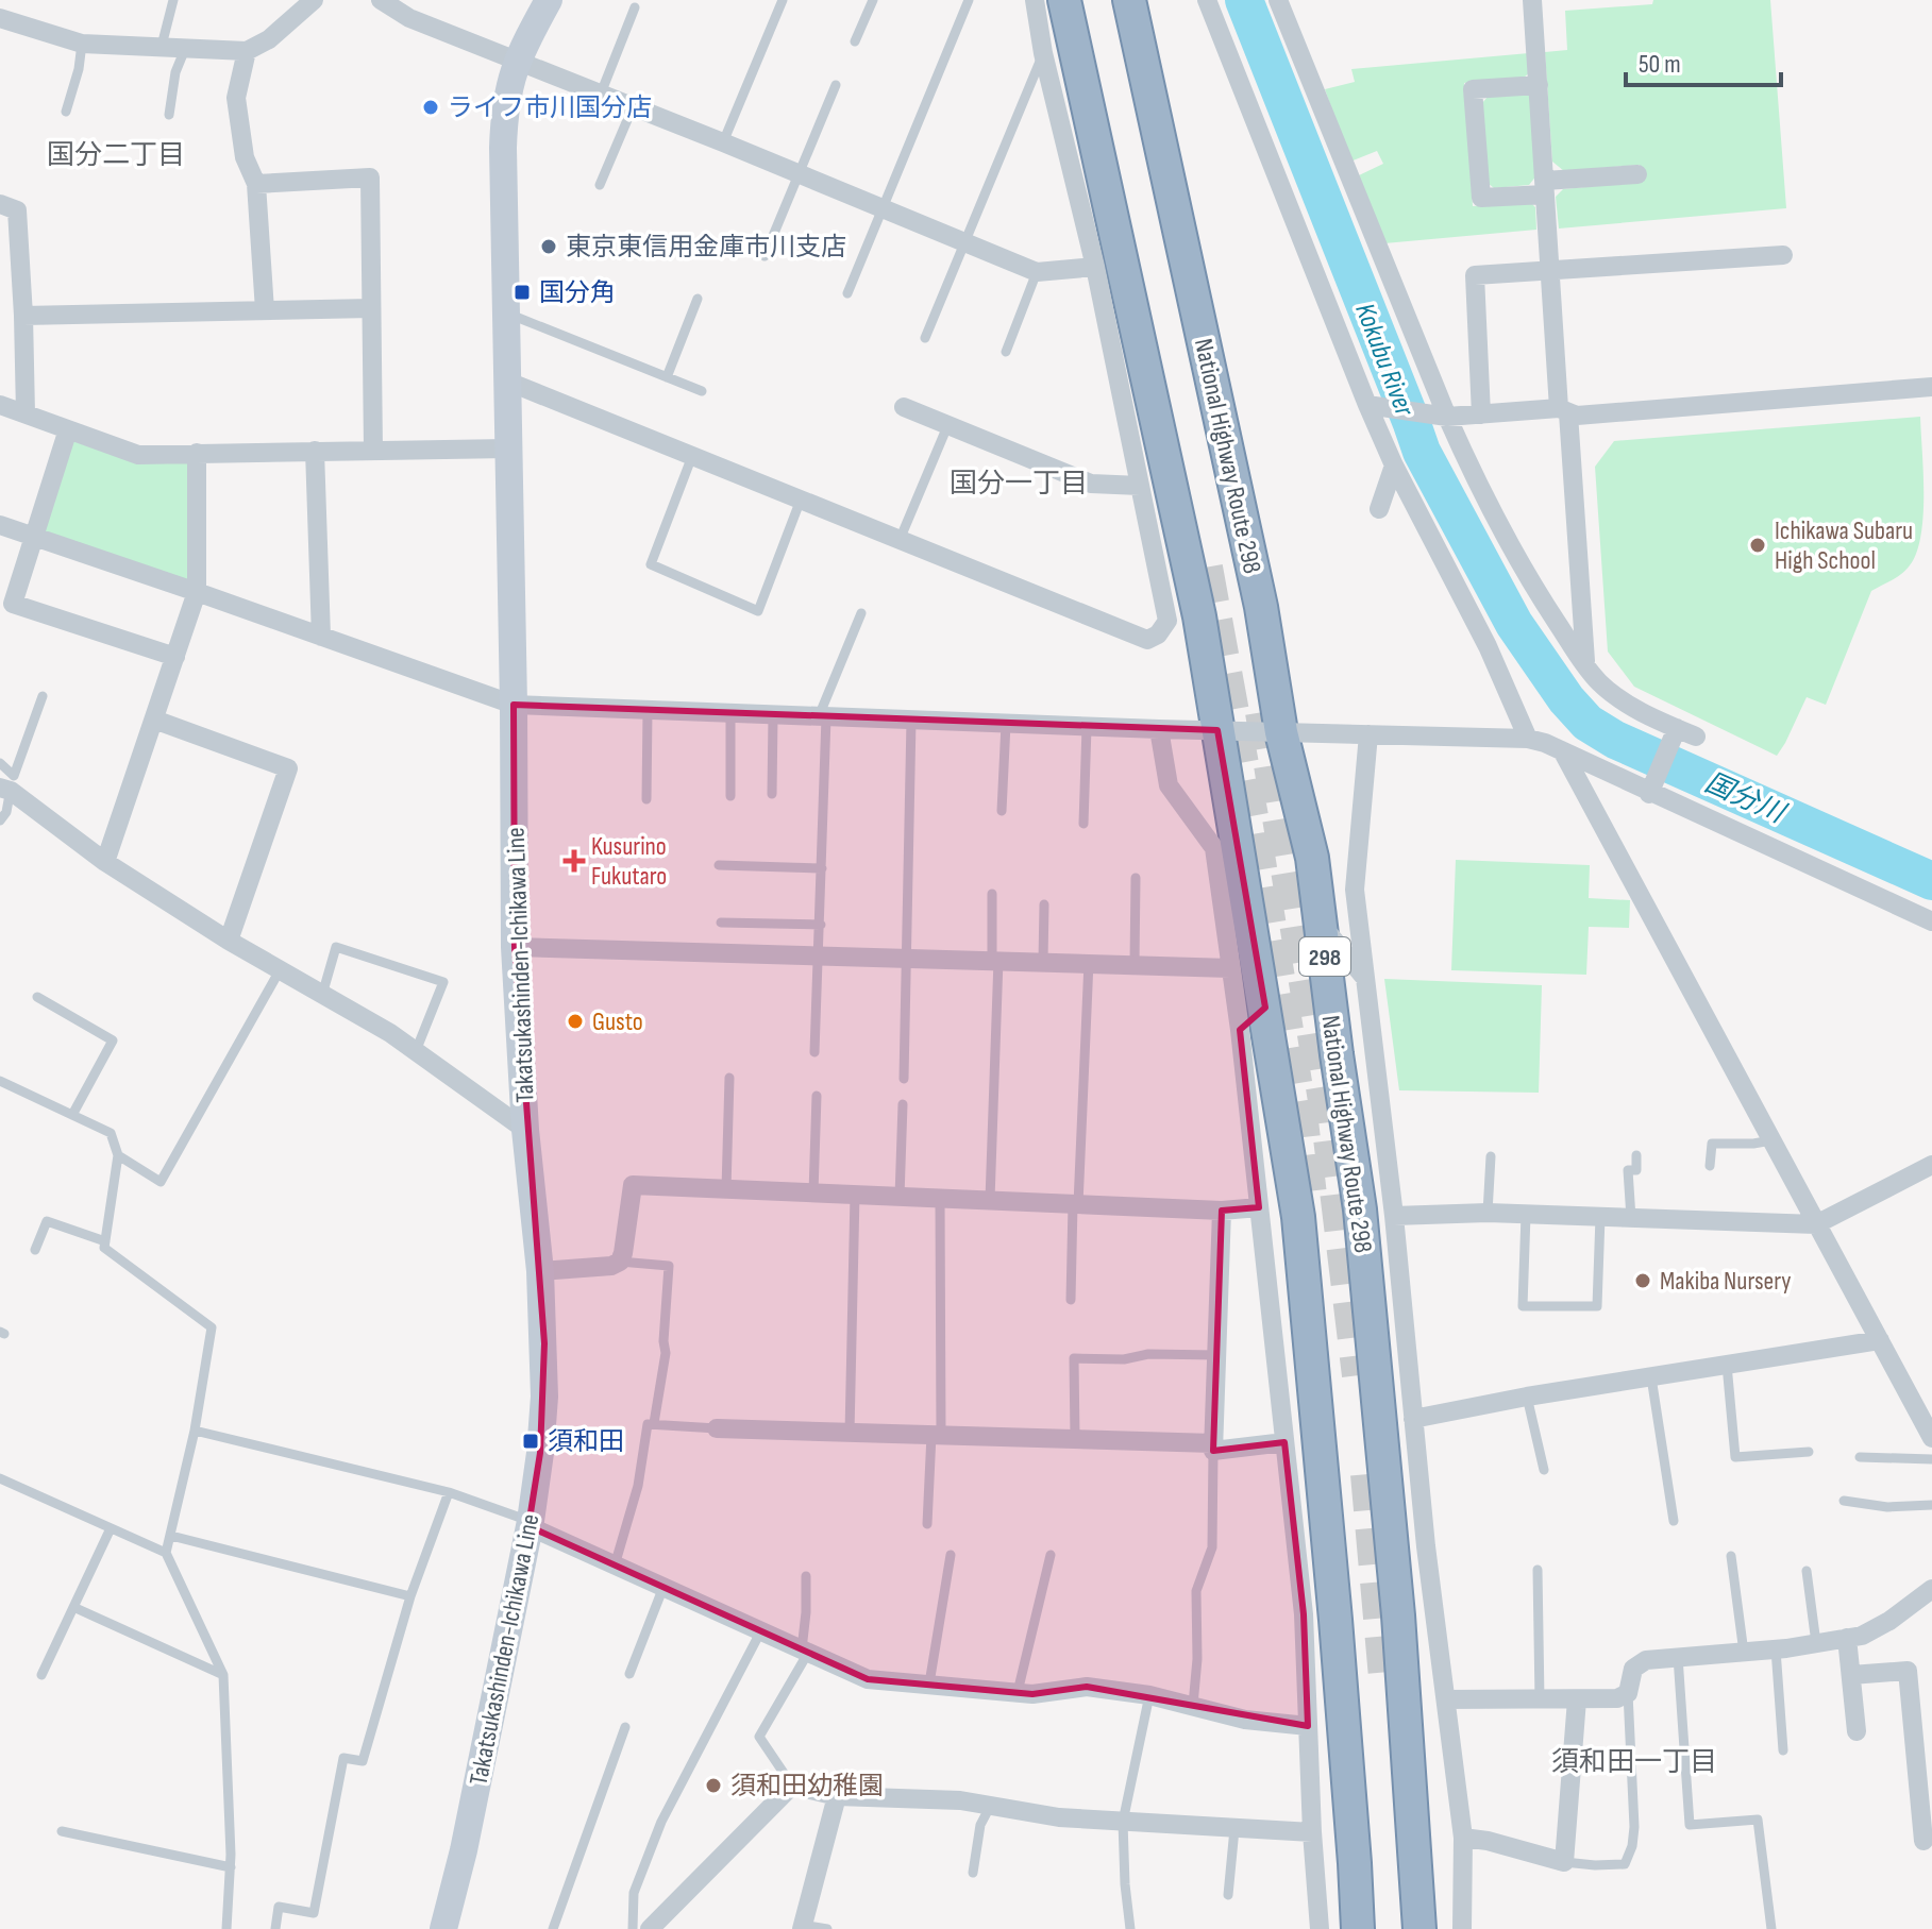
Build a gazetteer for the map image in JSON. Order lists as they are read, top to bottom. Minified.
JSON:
{"streets":{"highway":["National Highway Route 298","298"],"main road":["Takatsukashinden-Ichikawa Line"]},"districts":["国分二丁目","国分一丁目","須和田一丁目"],"water":["Kokubu River","国分川"],"places":{"other":["ライフ市川国分店","東京東信用金庫市川支店","Ichikawa Subaru High School","Gusto","Makiba Nursery","須和田幼稚園"],"transit":["国分角","須和田"],"health":["Kusurino Fukutaro"]},"scale_bar":"50 m"}
